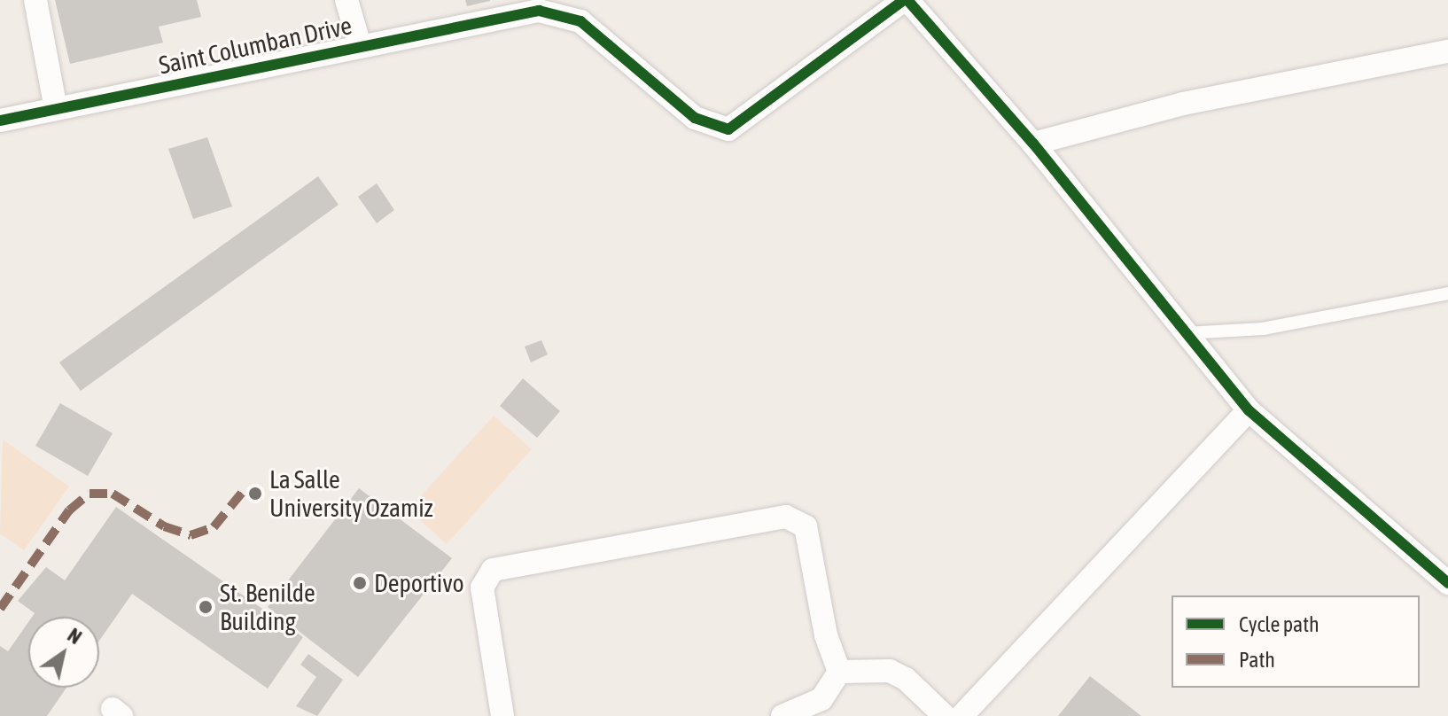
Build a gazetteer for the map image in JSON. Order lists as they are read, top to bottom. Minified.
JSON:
{"streets":{"street":["Saint Columban Drive"]},"places":["La Salle University Ozamiz","Deportivo","St. Benilde Building"],"legend":["Cycle path","Path"],"north":"top right"}
